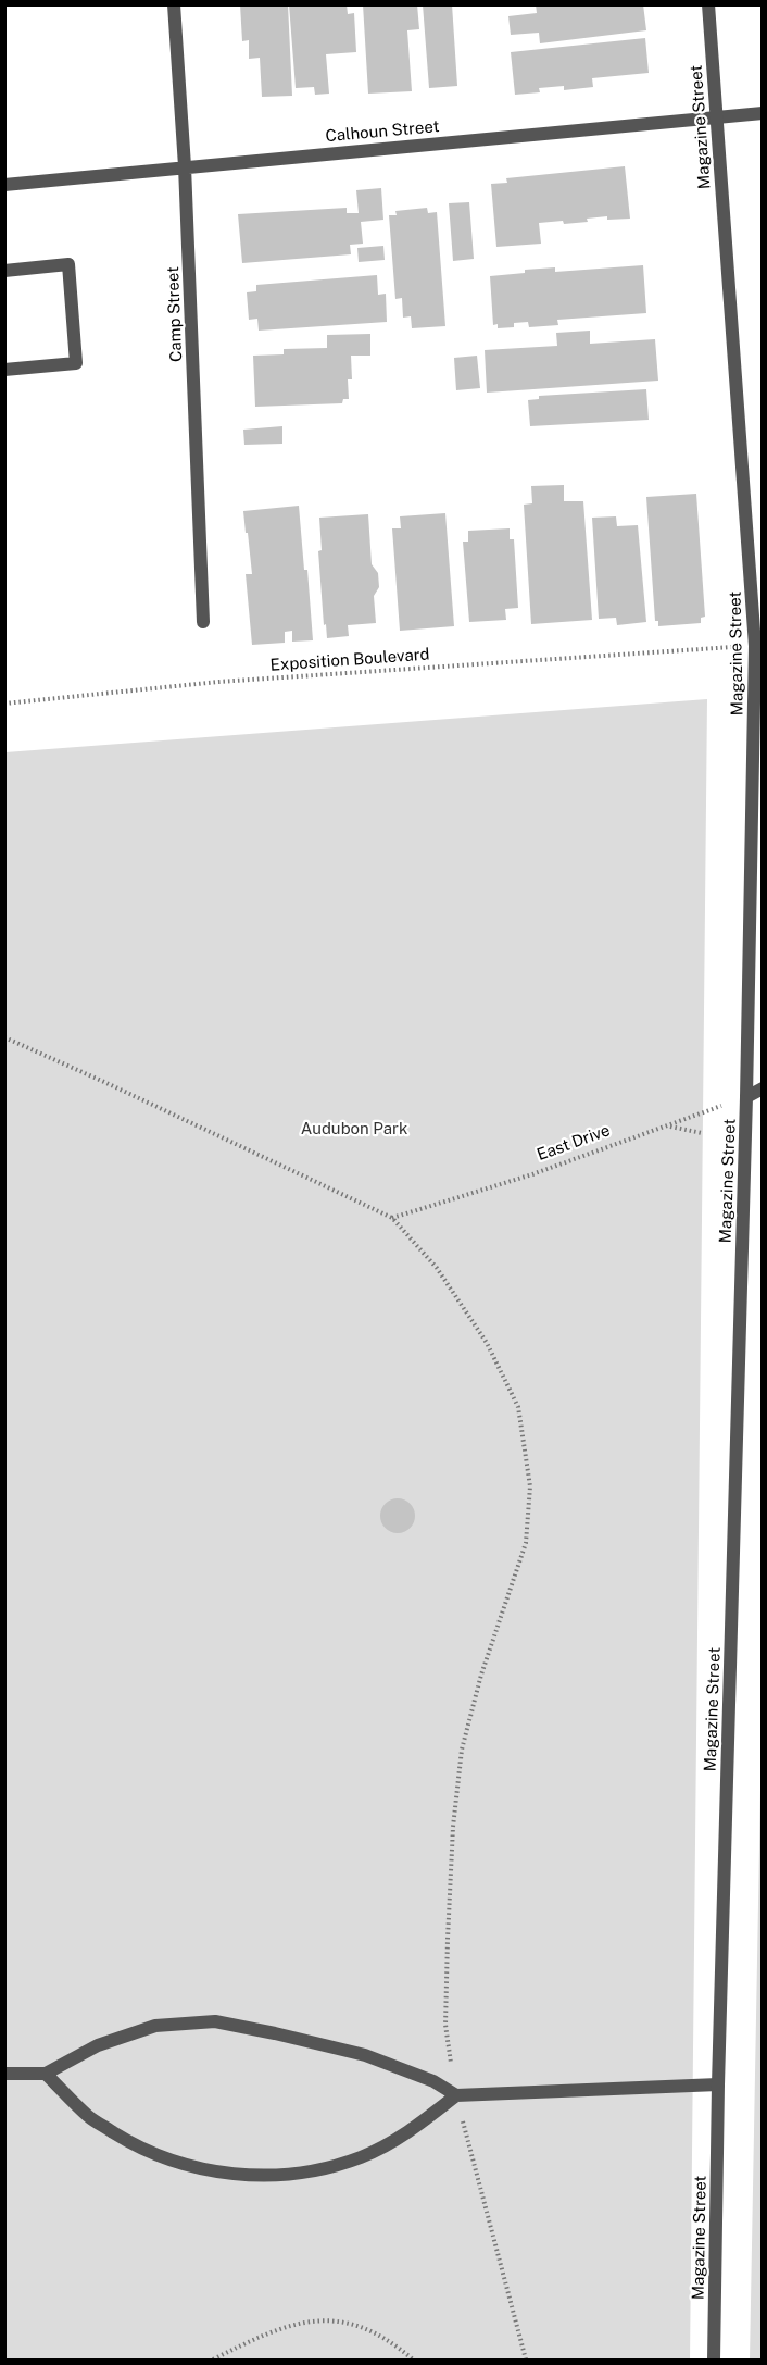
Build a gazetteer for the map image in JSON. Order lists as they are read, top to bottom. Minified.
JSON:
{"streets":{"street":["Magazine Street","Calhoun Street","Camp Street"],"path":["Exposition Boulevard","East Drive"]},"crossings":[["Magazine Street","Calhoun Street"],["Magazine Street","East Drive"],["Calhoun Street","Camp Street"]],"parks":["Audubon Park"]}
